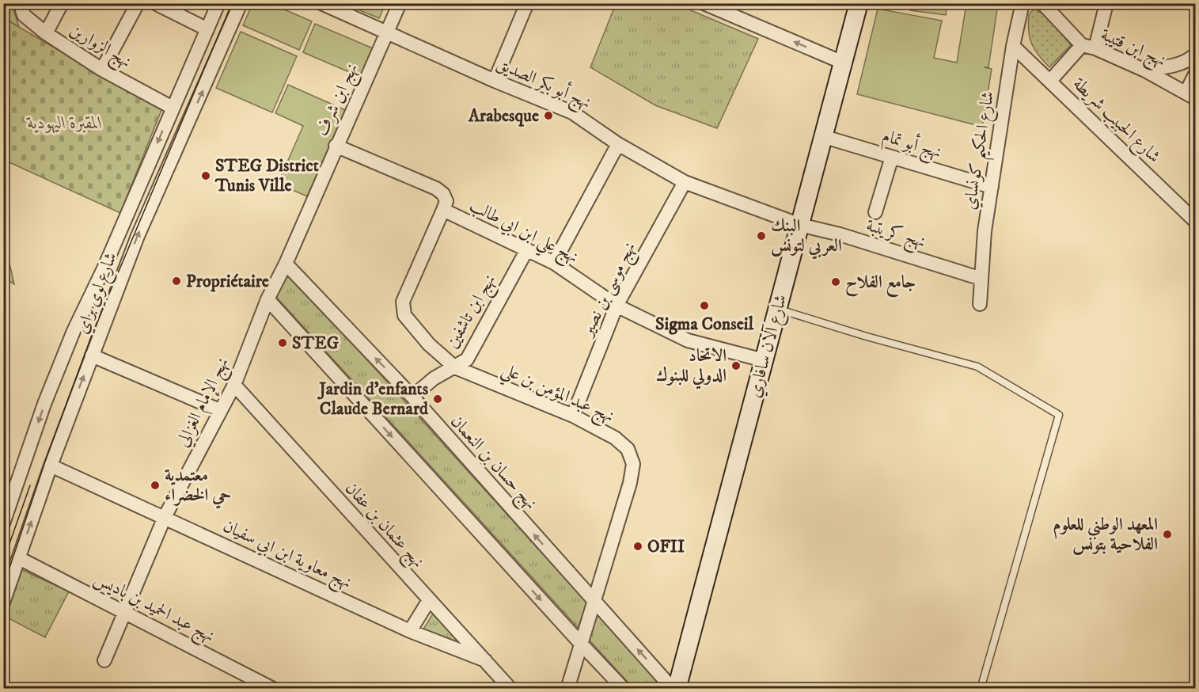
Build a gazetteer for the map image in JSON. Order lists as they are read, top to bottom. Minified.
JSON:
{"streets":{"street":["نهج الزوارين","نهج ابن قتيبة","نهج أبو بكر الصديق","نهج ابن شرف","شارع الحبيب شريطة","نهج أبو تمام","شارع الحكيم كونساي","نهج علي ابن ابي طالب","نهج كريتبة","نهج موسى بن نصير","شارع لوي براي","نهج ابن تاشفين","شارع آلان سافاري","نهج عبد المؤمن بن علي","نهج الإمام الغزالي","نهج حسان بن النعمان","نهج عثمان بن عفان","نهج معاوية ابن ابي سفيان","نهج عبد الحميد بن باديس"]},"crossings":[["نهج الزوارين","شارع لوي براي"],["نهج أبو بكر الصديق","نهج ابن شرف"],["نهج أبو بكر الصديق","نهج كريتبة"],["نهج أبو بكر الصديق","نهج موسى بن نصير"],["نهج أبو بكر الصديق","شارع آلان سافاري"],["نهج ابن شرف","نهج علي ابن ابي طالب"],["نهج ابن شرف","نهج الإمام الغزالي"],["نهج ابن شرف","نهج حسان بن النعمان"],["شارع الحبيب شريطة","شارع الحكيم كونساي"],["نهج أبو تمام","شارع الحكيم كونساي"],["نهج أبو تمام","شارع آلان سافاري"],["شارع الحكيم كونساي","نهج كريتبة"],["نهج علي ابن ابي طالب","نهج موسى بن نصير"],["نهج علي ابن ابي طالب","نهج ابن تاشفين"],["نهج علي ابن ابي طالب","شارع آلان سافاري"],["نهج علي ابن ابي طالب","نهج عبد المؤمن بن علي"],["نهج كريتبة","شارع آلان سافاري"],["نهج موسى بن نصير","نهج عبد المؤمن بن علي"],["شارع لوي براي","نهج معاوية ابن ابي سفيان"],["شارع لوي براي","نهج عبد الحميد بن باديس"],["نهج ابن تاشفين","نهج عبد المؤمن بن علي"],["نهج ابن تاشفين","نهج حسان بن النعمان"],["نهج عبد المؤمن بن علي","نهج حسان بن النعمان"],["نهج الإمام الغزالي","نهج حسان بن النعمان"],["نهج الإمام الغزالي","نهج عثمان بن عفان"],["نهج الإمام الغزالي","نهج معاوية ابن ابي سفيان"],["نهج الإمام الغزالي","نهج عبد الحميد بن باديس"],["نهج عثمان بن عفان","نهج معاوية ابن ابي سفيان"]],"parks":["المقبرة اليهودية"],"places":["Arabesque","STEG District Tunis Ville","البنك العربي لتونس","Propriétaire","جامع الفلاح","Sigma Conseil","STEG","الاتحاد الدولي للبنوك","Jardin d'enfants Claude Bernard","معتمدية حي الخضراء","المعهد الوطني للعلوم الفلاحية بتونس","OFII"]}
